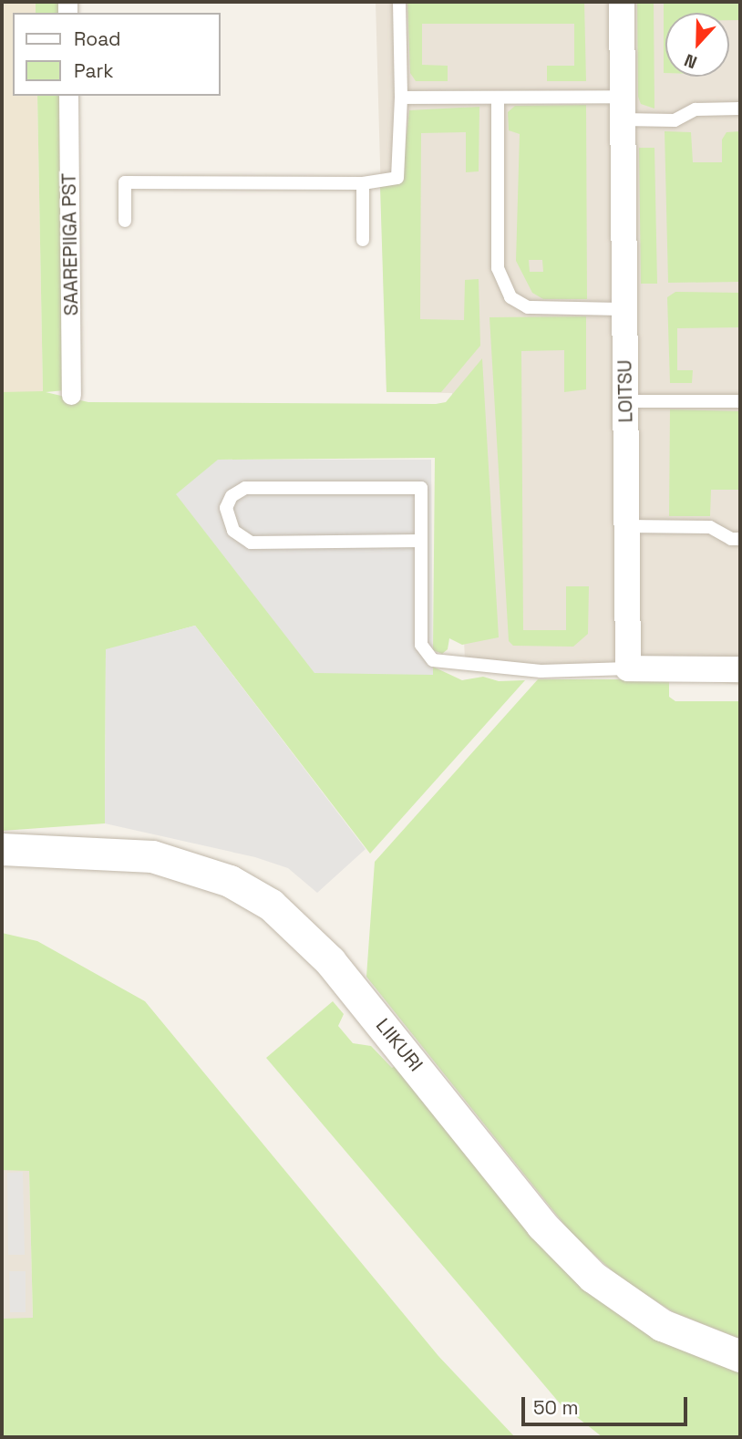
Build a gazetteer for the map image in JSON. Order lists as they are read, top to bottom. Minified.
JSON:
{"streets":{"street":["SAAREPIIGA PST","LOITSU","LIIKURI"]},"legend":["Road","Park"],"scale_bar":"50 m","north":"bottom"}
